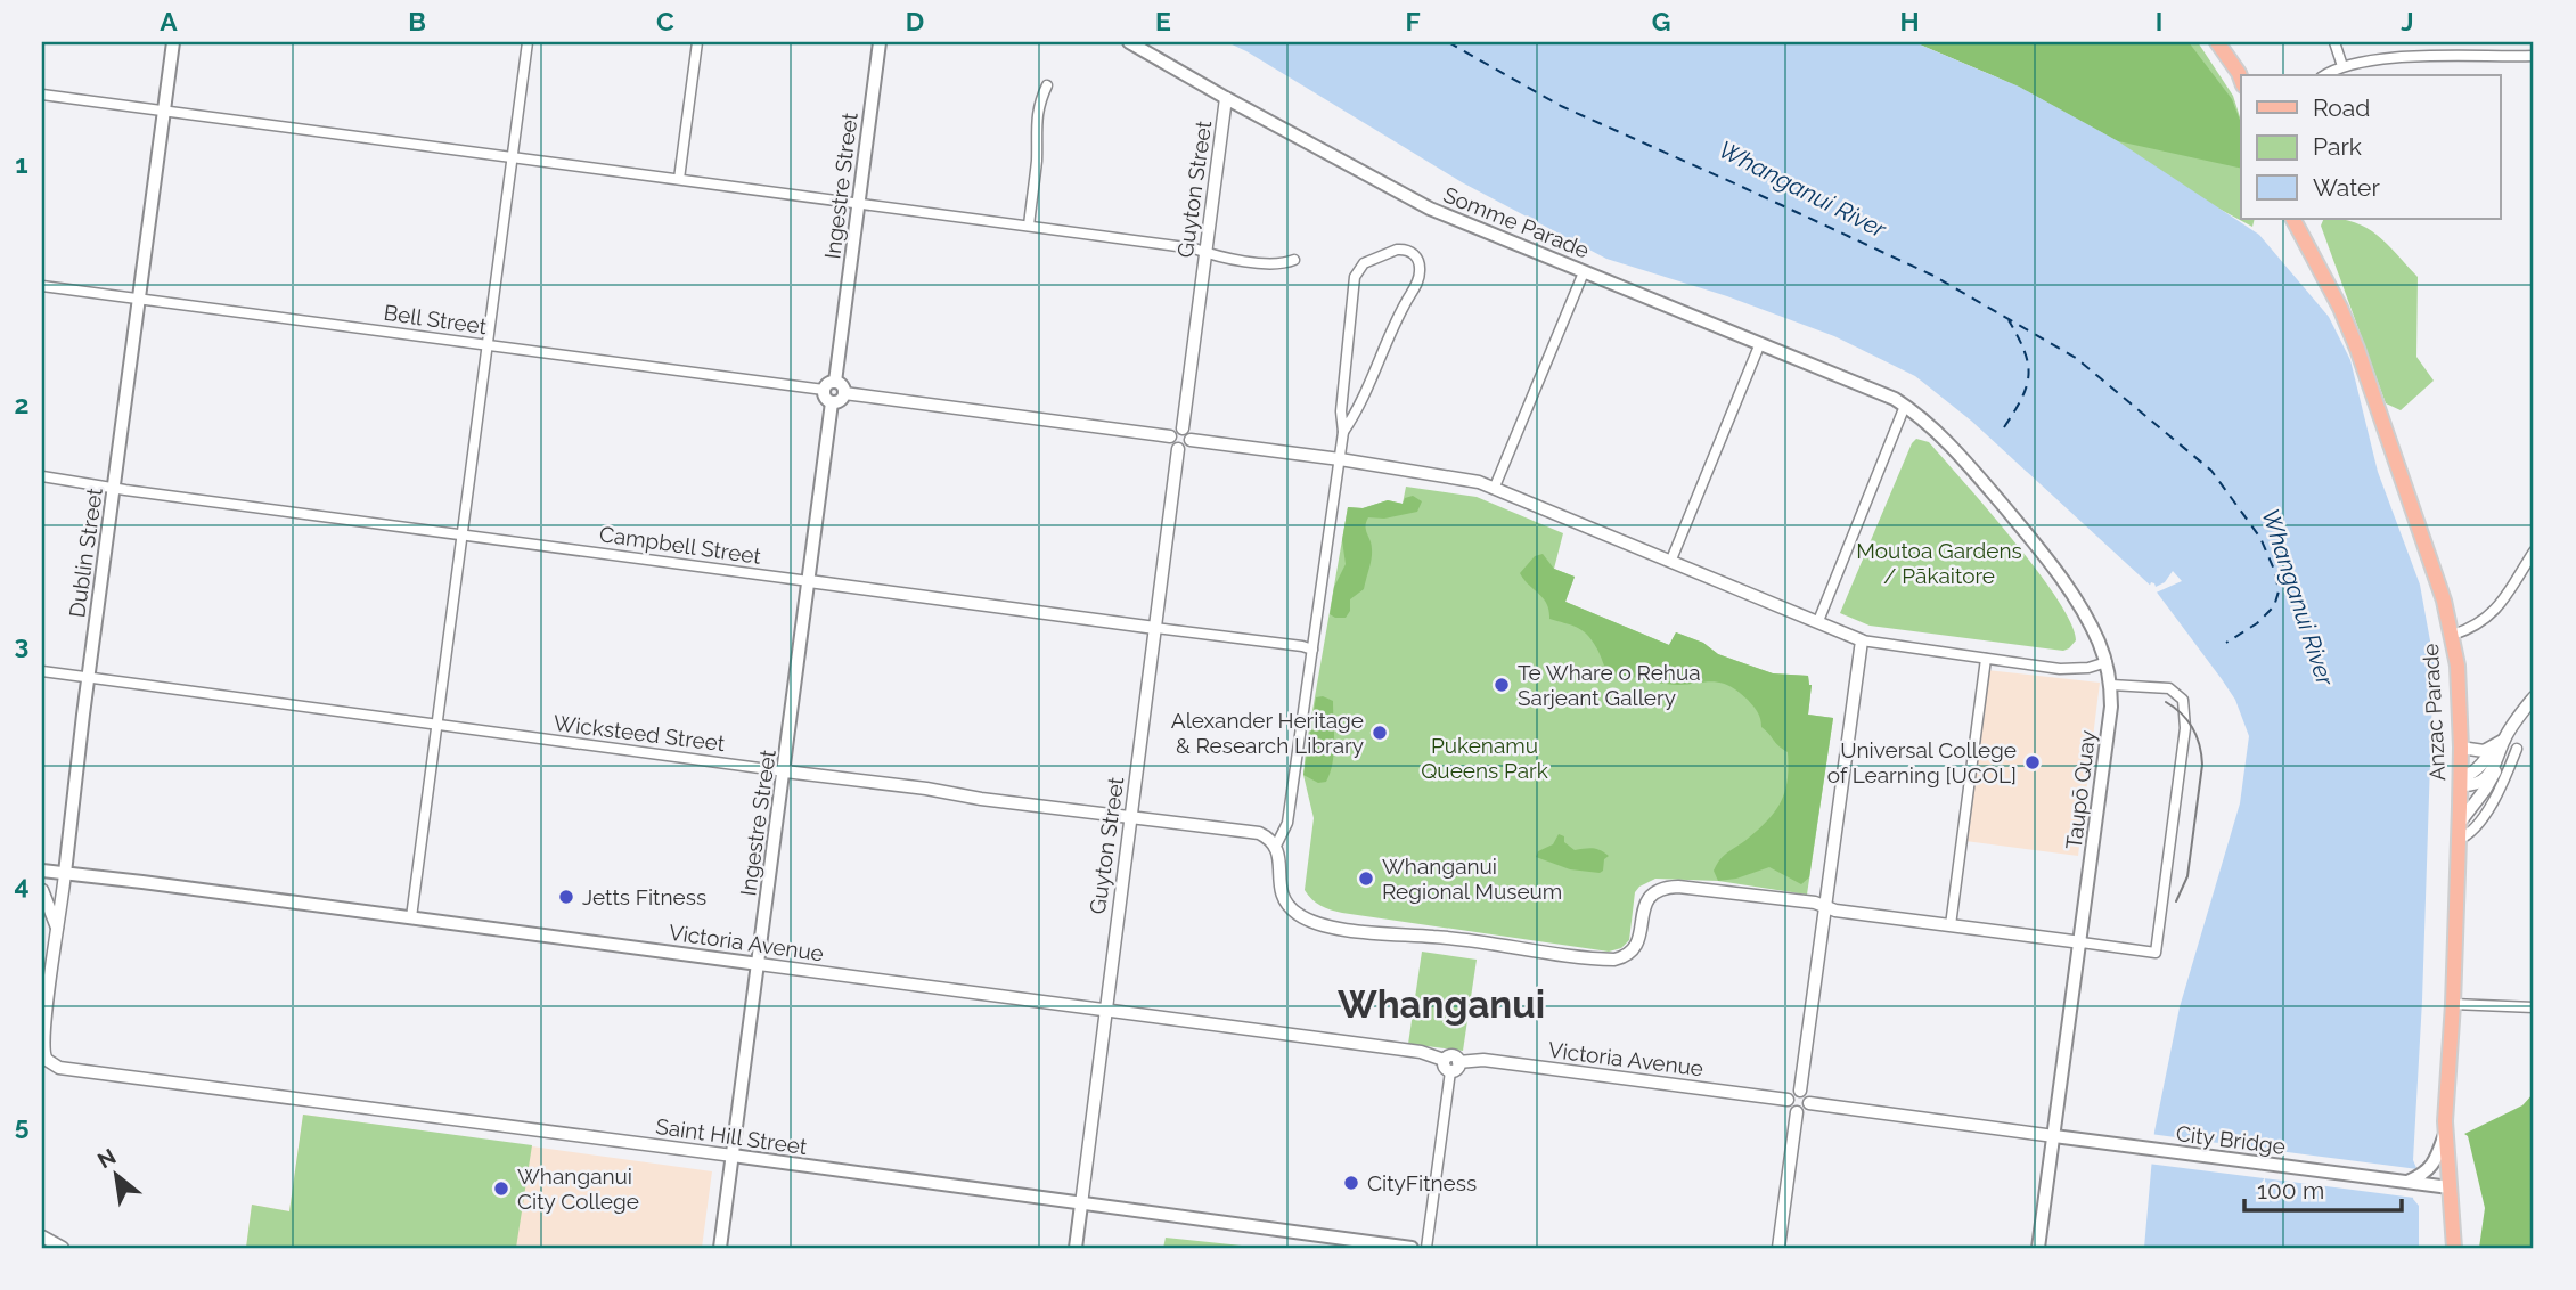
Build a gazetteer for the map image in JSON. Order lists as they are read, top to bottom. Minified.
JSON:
{"streets":{"main road":["Ingestre Street","Guyton Street","Somme Parade","Dublin Street","Anzac Parade","Taupō Quay","Victoria Avenue","Saint Hill Street","City Bridge"],"street":["Bell Street","Campbell Street","Wicksteed Street"]},"crossings":[["Ingestre Street","Bell Street"],["Ingestre Street","Campbell Street"],["Ingestre Street","Wicksteed Street"],["Ingestre Street","Victoria Avenue"],["Ingestre Street","Saint Hill Street"],["Guyton Street","Somme Parade"],["Guyton Street","Campbell Street"],["Guyton Street","Wicksteed Street"],["Guyton Street","Victoria Avenue"],["Guyton Street","Saint Hill Street"],["Somme Parade","Taupō Quay"],["Bell Street","Dublin Street"],["Campbell Street","Dublin Street"],["Dublin Street","Wicksteed Street"],["Dublin Street","Victoria Avenue"],["Dublin Street","Saint Hill Street"],["Anzac Parade","City Bridge"],["Taupō Quay","City Bridge"]],"districts":["Whanganui"],"water":["Whanganui River"],"parks":["Moutoa Gardens / Pākaitore","Pukenamu Queens Park"],"places":["Te Whare o Rehua Sarjeant Gallery","Alexander Heritage & Research Library","Universal College of Learning [UCOL]","Whanganui Regional Museum","Jetts Fitness","CityFitness","Whanganui City College"],"legend":["Road","Park","Water"],"scale_bar":"100 m","north":"top left","grid":{"columns":["A","B","C","D","E","F","G","H","I","J"],"rows":["1","2","3","4","5"]}}
